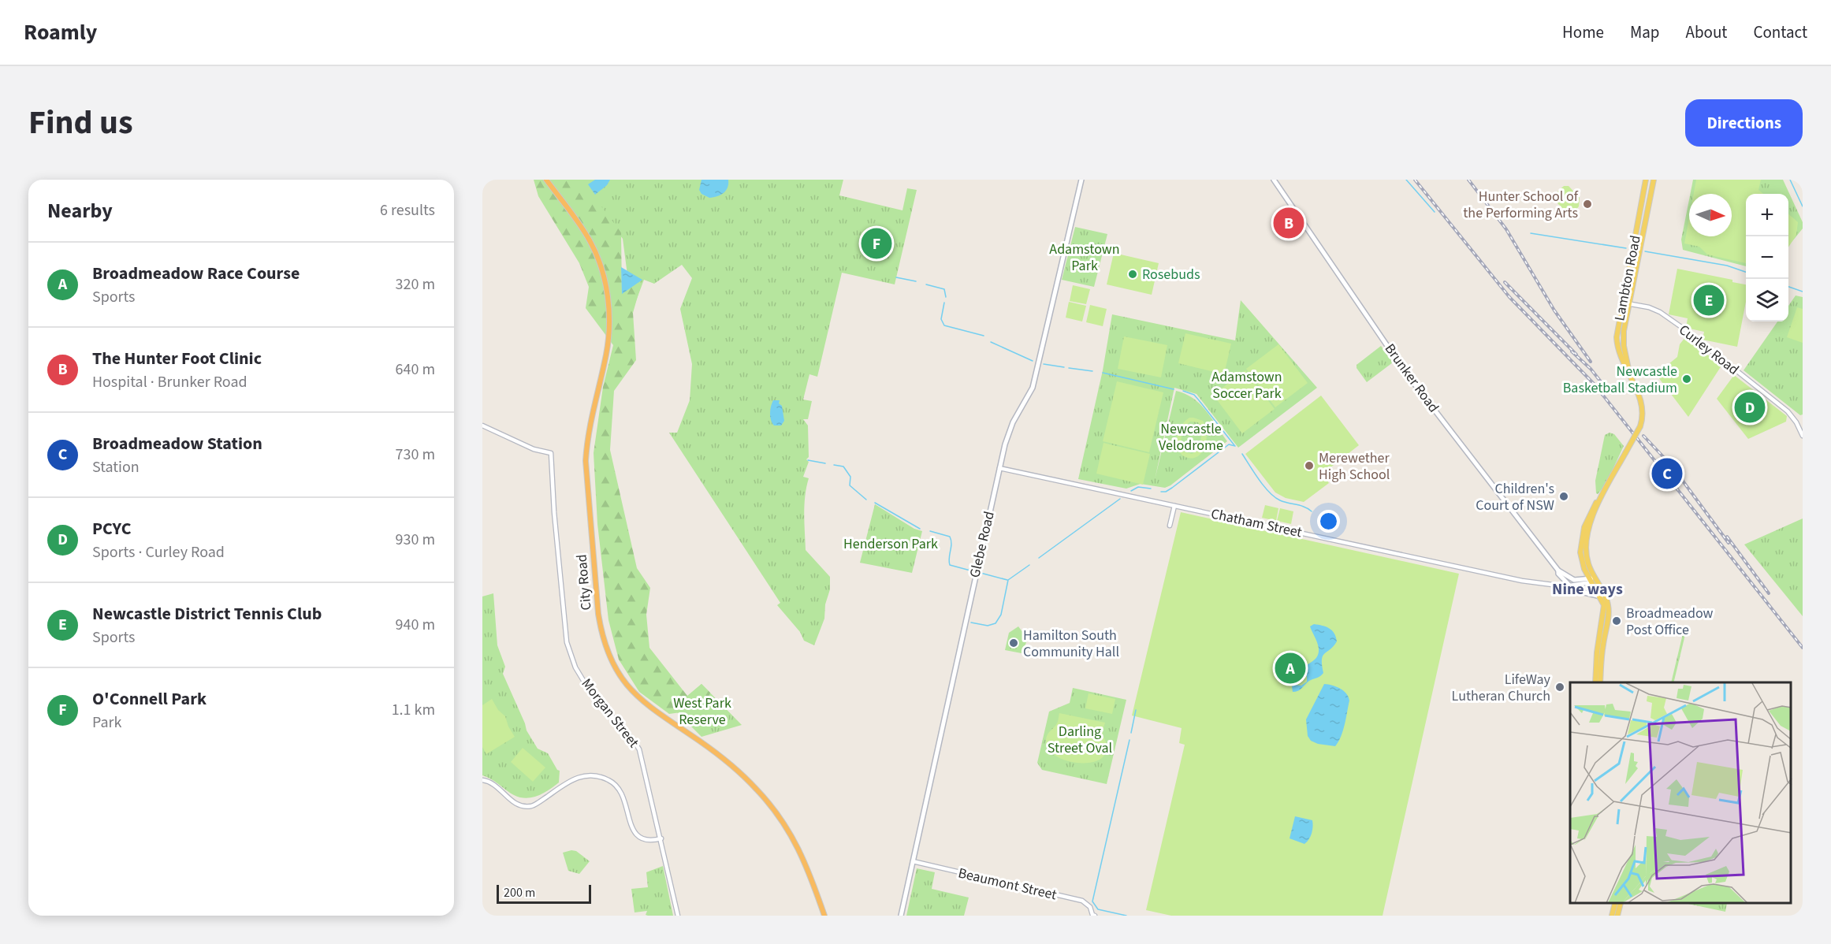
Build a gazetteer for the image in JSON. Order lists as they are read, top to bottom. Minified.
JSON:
{"streets":{"highway":["City Road"],"main road":["Lambton Road","Brunker Road","Chatham Street","Glebe Road"],"street":["Curley Road","Morgan Street","Beaumont Street"]},"crossings":[["Lambton Road","Curley Road"],["Lambton Road","Brunker Road"],["Lambton Road","Chatham Street"],["Brunker Road","Chatham Street"],["Chatham Street","Glebe Road"],["Glebe Road","Beaumont Street"]],"districts":["Nine ways"],"parks":["Adamstown Park","Adamstown Soccer Park","Newcastle Velodrome","Henderson Park","West Park Reserve","Darling Street Oval"],"places":["Hunter School of the Performing Arts","Rosebuds","Newcastle Basketball Stadium","Merewether High School","Children's Court of NSW","Broadmeadow Post Office","Hamilton South Community Hall","LifeWay Lutheran Church"],"scale_bar":"200 m","north":"right","page":{"header":"Roamly","nav":["Home","Map","About","Contact"],"title":"Find us","buttons":"Directions","heading":["Nearby","6 results"],"map_buttons":["+","−"],"pins":["B","F","E","D","C","A"],"list":[{"mark":"A","name":"Broadmeadow Race Course","note":"Sports","value":"320 m"},{"mark":"B","name":"The Hunter Foot Clinic","note":"Hospital · Brunker Road","value":"640 m"},{"mark":"C","name":"Broadmeadow Station","note":"Station","value":"730 m"},{"mark":"D","name":"PCYC","note":"Sports · Curley Road","value":"930 m"},{"mark":"E","name":"Newcastle District Tennis Club","note":"Sports","value":"940 m"},{"mark":"F","name":"O'Connell Park","note":"Park","value":"1.1 km"}],"scale":"200 m"}}
